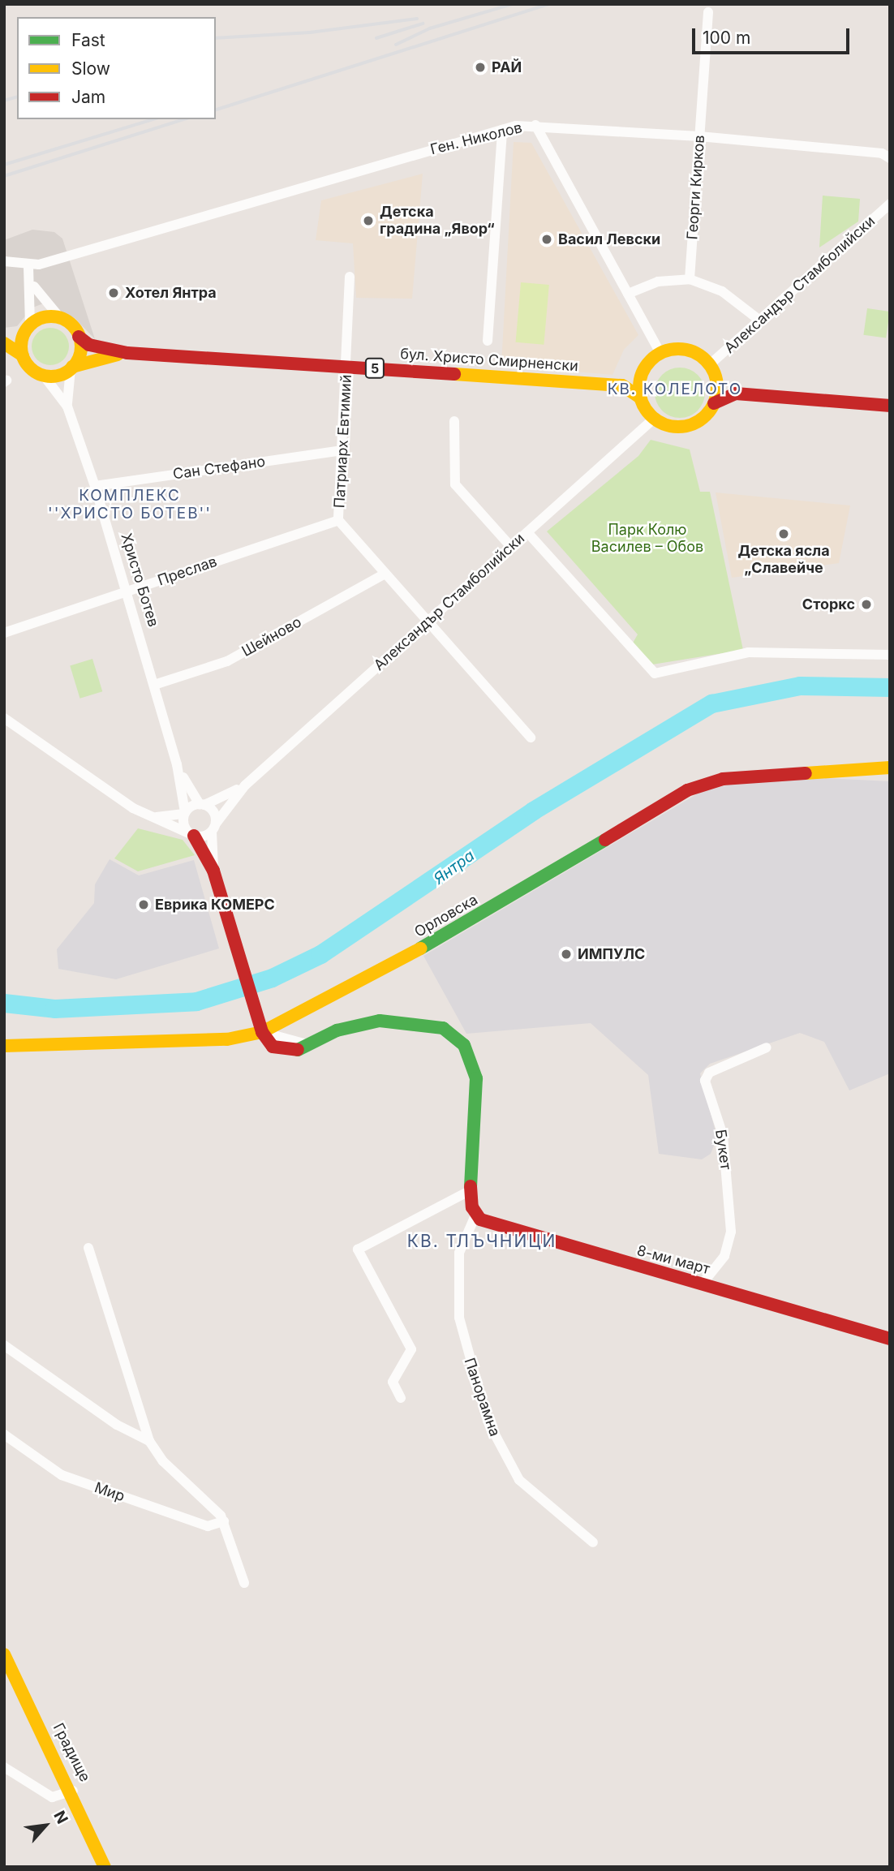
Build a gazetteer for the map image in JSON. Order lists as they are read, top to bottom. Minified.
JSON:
{"streets":{"street":["Ген. Николов","Георги Кирков","Александър Стамболийски","бул. Христо Смирненски","5","Патриарх Евтимий","Сан Стефано","Преслав","Христо Ботев","Шейново","Орловска","Букет","8-ми март","Панорамна","Мир","Градище"]},"crossings":[["Ген. Николов","Георги Кирков"],["Александър Стамболийски","Патриарх Евтимий"],["Александър Стамболийски","Христо Ботев"],["бул. Христо Смирненски","5"],["бул. Христо Смирненски","Патриарх Евтимий"],["бул. Христо Смирненски","Христо Ботев"],["5","Христо Ботев"],["Патриарх Евтимий","Сан Стефано"],["Патриарх Евтимий","Преслав"],["Патриарх Евтимий","Шейново"],["Сан Стефано","Христо Ботев"],["Преслав","Христо Ботев"],["Христо Ботев","Шейново"],["Букет","8-ми март"],["8-ми март","Панорамна"]],"districts":["КВ. КОЛЕЛОТО","КОМПЛЕКС ''ХРИСТО БОТЕВ''","КВ. ТЛЪЧНИЦИ"],"water":["Янтра"],"parks":["Парк Колю Василев – Обов"],"places":["РАЙ","Детска градина „Явор“","Васил Левски","Хотел Янтра","Детска ясла „Славейче","Сторкс","Еврика КОМЕРС","ИМПУЛС"],"legend":["Fast","Slow","Jam"],"scale_bar":"100 m","north":"top right"}
